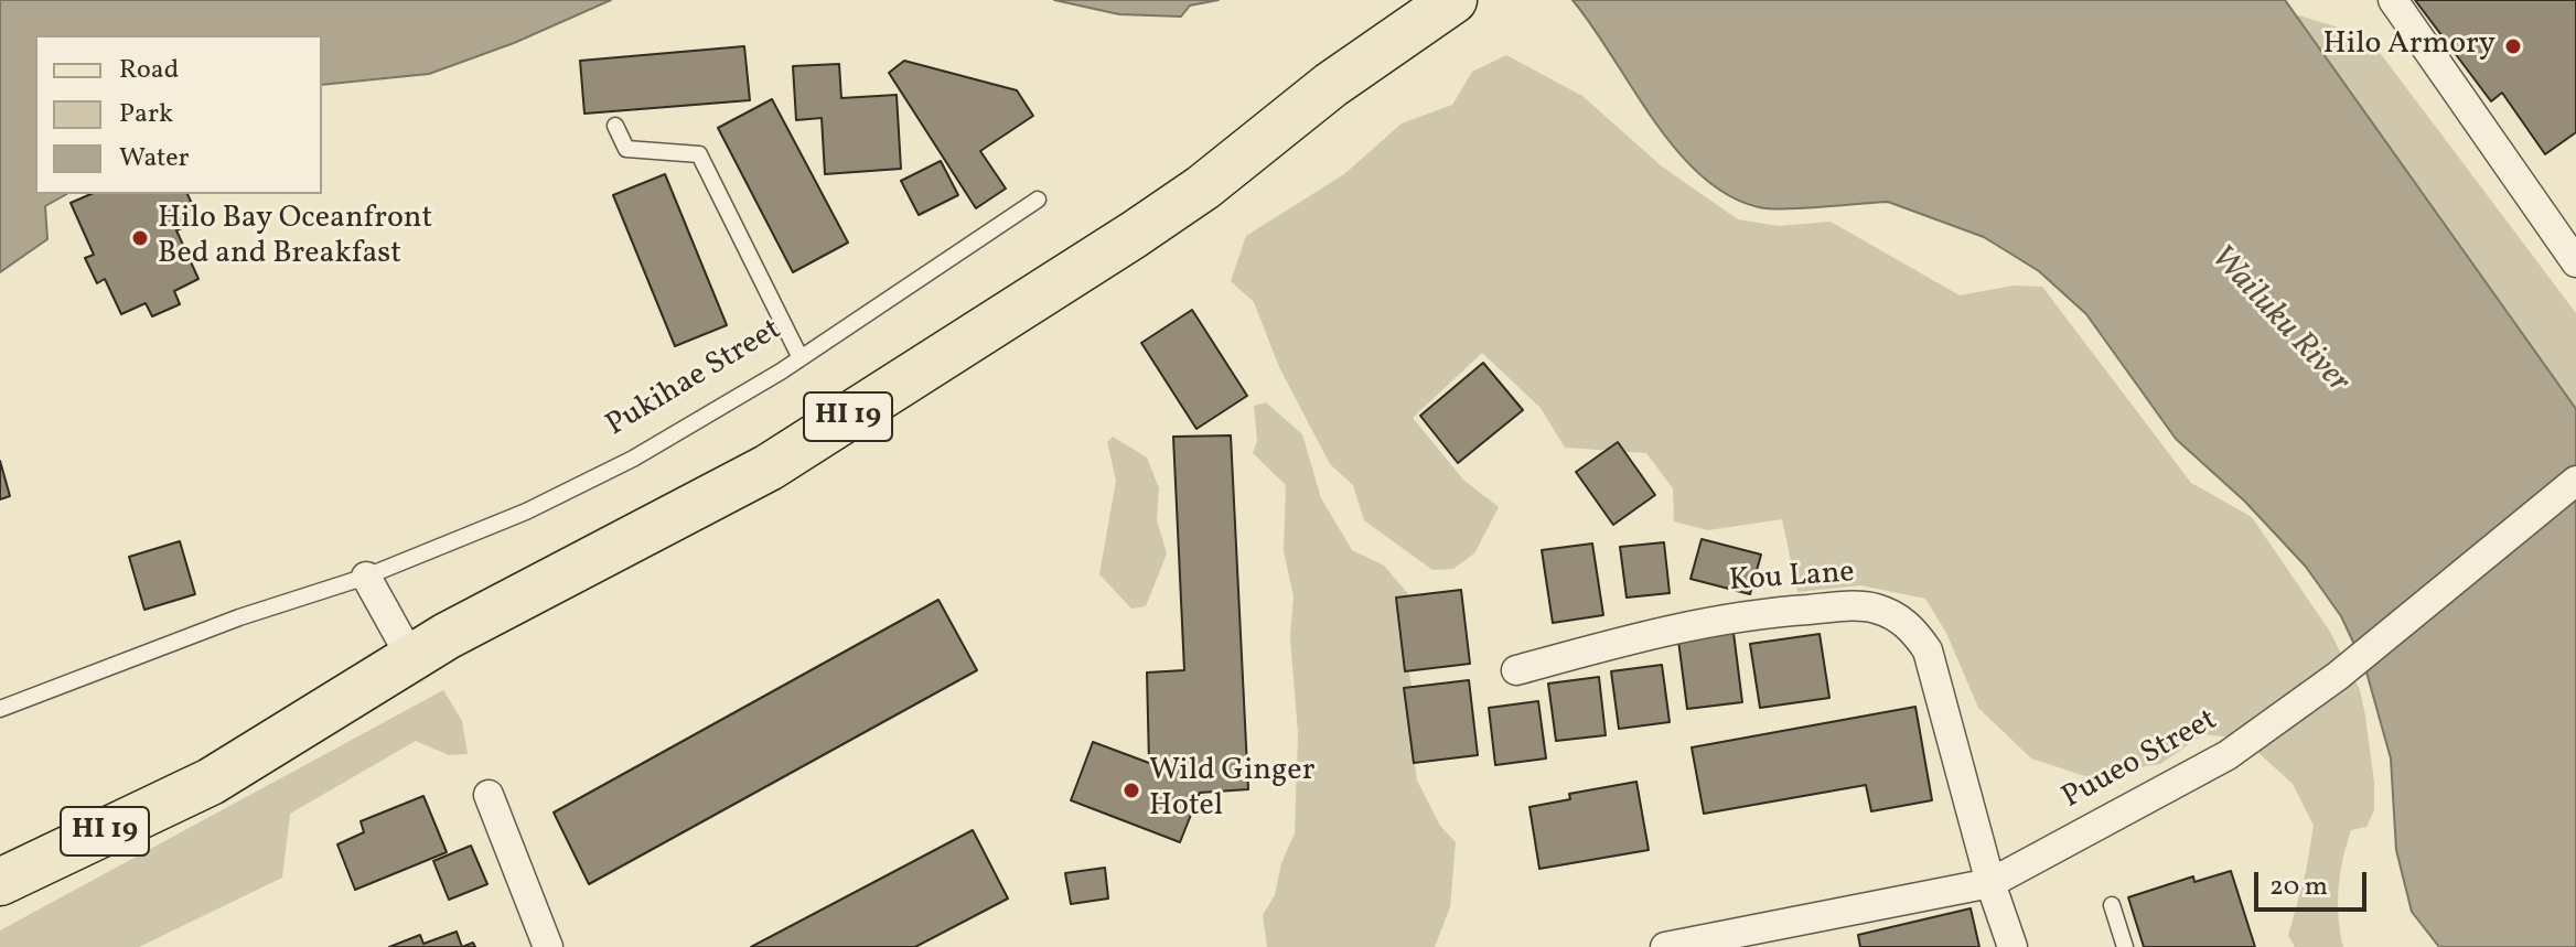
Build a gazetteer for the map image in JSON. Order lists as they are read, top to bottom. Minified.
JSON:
{"streets":{"main road":["HI 19"],"street":["Kou Lane","Puueo Street"],"lane":["Pukihae Street"]},"crossings":[["Kou Lane","Puueo Street"]],"water":["Wailuku River"],"places":["Hilo Armory","Hilo Bay Oceanfront Bed and Breakfast","Wild Ginger Hotel"],"legend":["Road","Park","Water"],"scale_bar":"20 m"}
